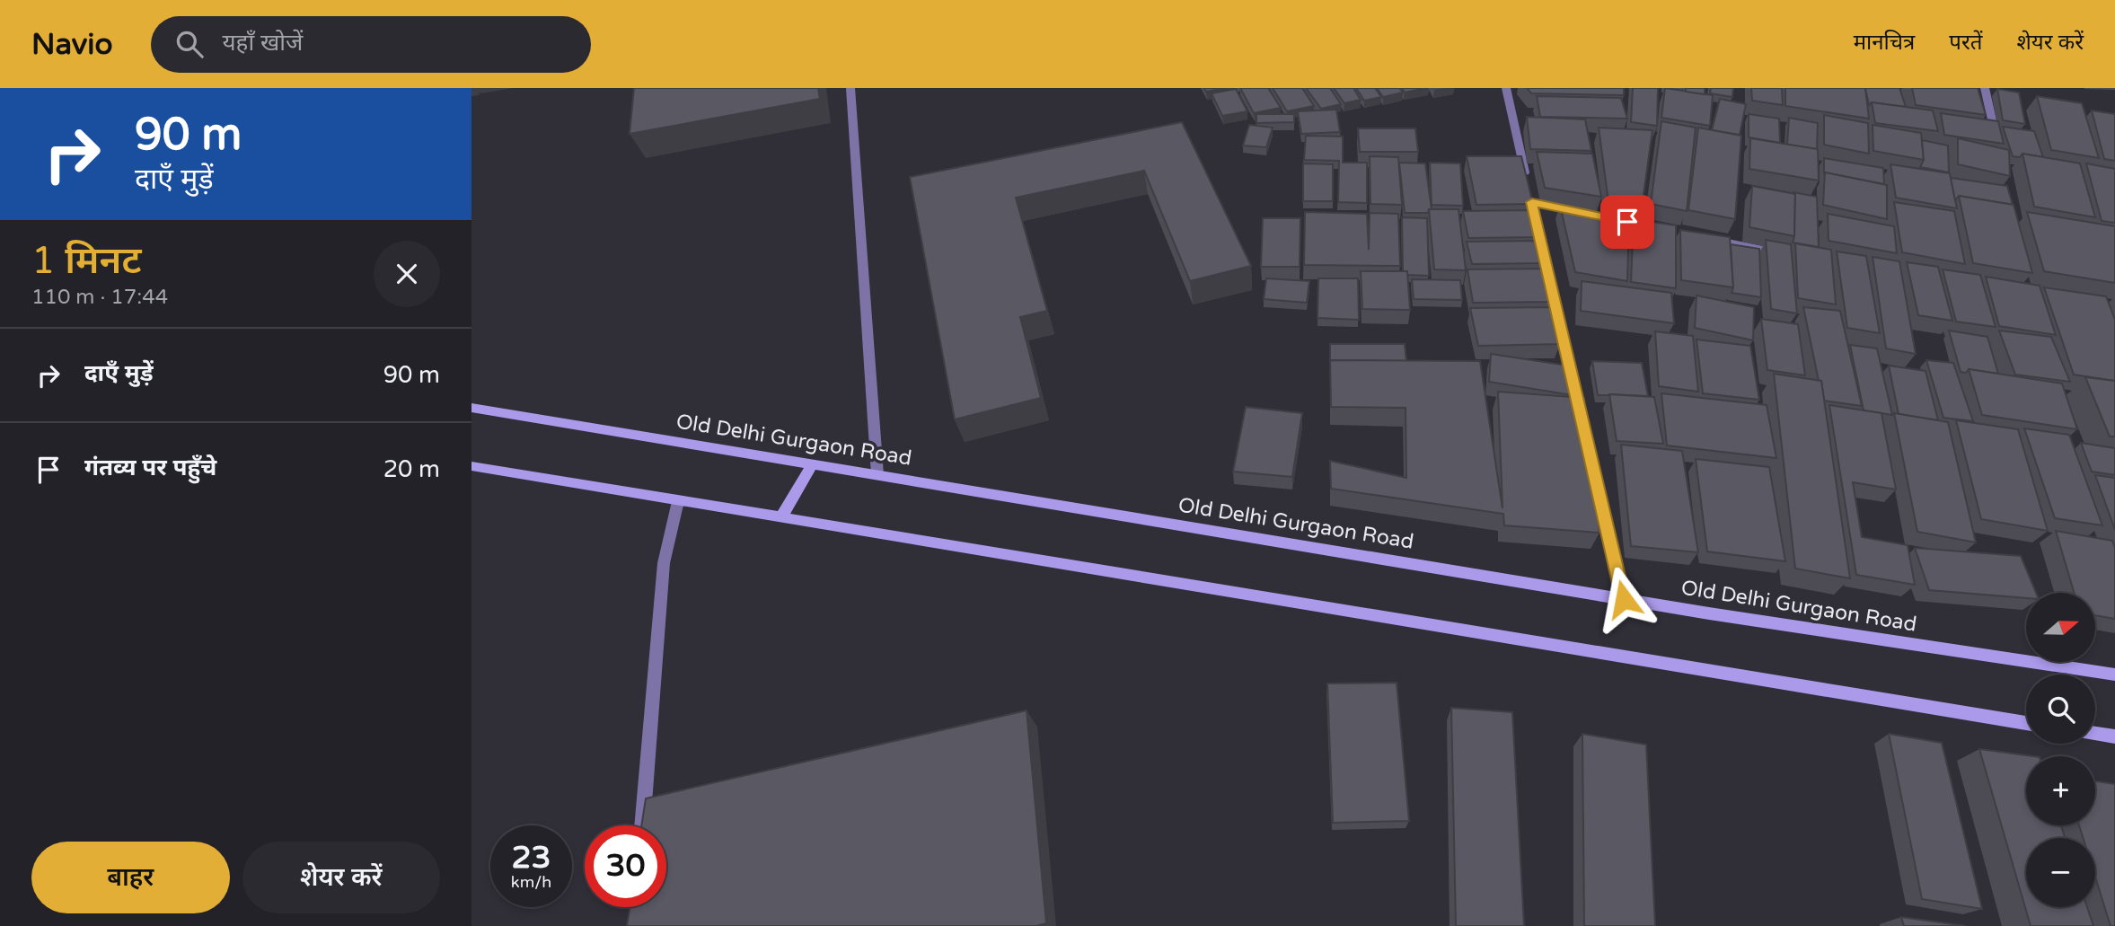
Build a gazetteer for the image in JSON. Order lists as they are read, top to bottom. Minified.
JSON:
{"streets":{"main road":["Old Delhi Gurgaon Road"]},"north":"right","page":{"header":"Navio","search":"यहाँ खोजें","nav":["मानचित्र","परतें","शेयर करें"],"turn":["90 m","दाएँ मुड़ें"],"heading":["1 मिनट","110 m · 17:44"],"list":[{"name":"दाएँ मुड़ें","value":"90 m"},{"name":"गंतव्य पर पहुँचे","value":"20 m"}],"map_buttons":["+","−"],"speed":"23 km/h","limit":"30","buttons":["बाहर","शेयर करें"]}}
